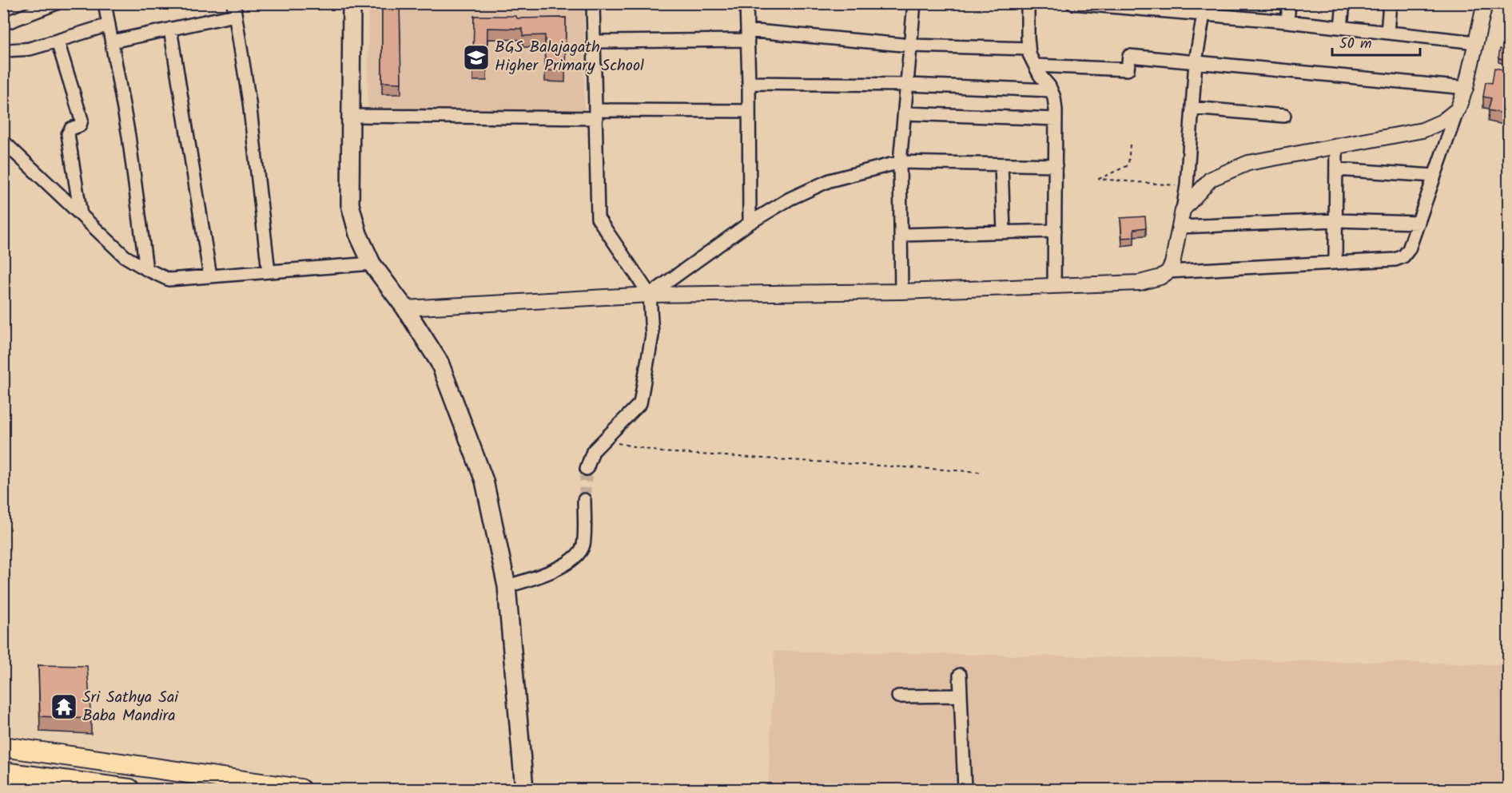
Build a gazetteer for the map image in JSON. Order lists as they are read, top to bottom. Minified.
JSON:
{"places":{"school or university":["BGS Balajagath Higher Primary School"],"temple":["Sri Sathya Sai Baba Mandira"]},"scale_bar":"50 m"}
